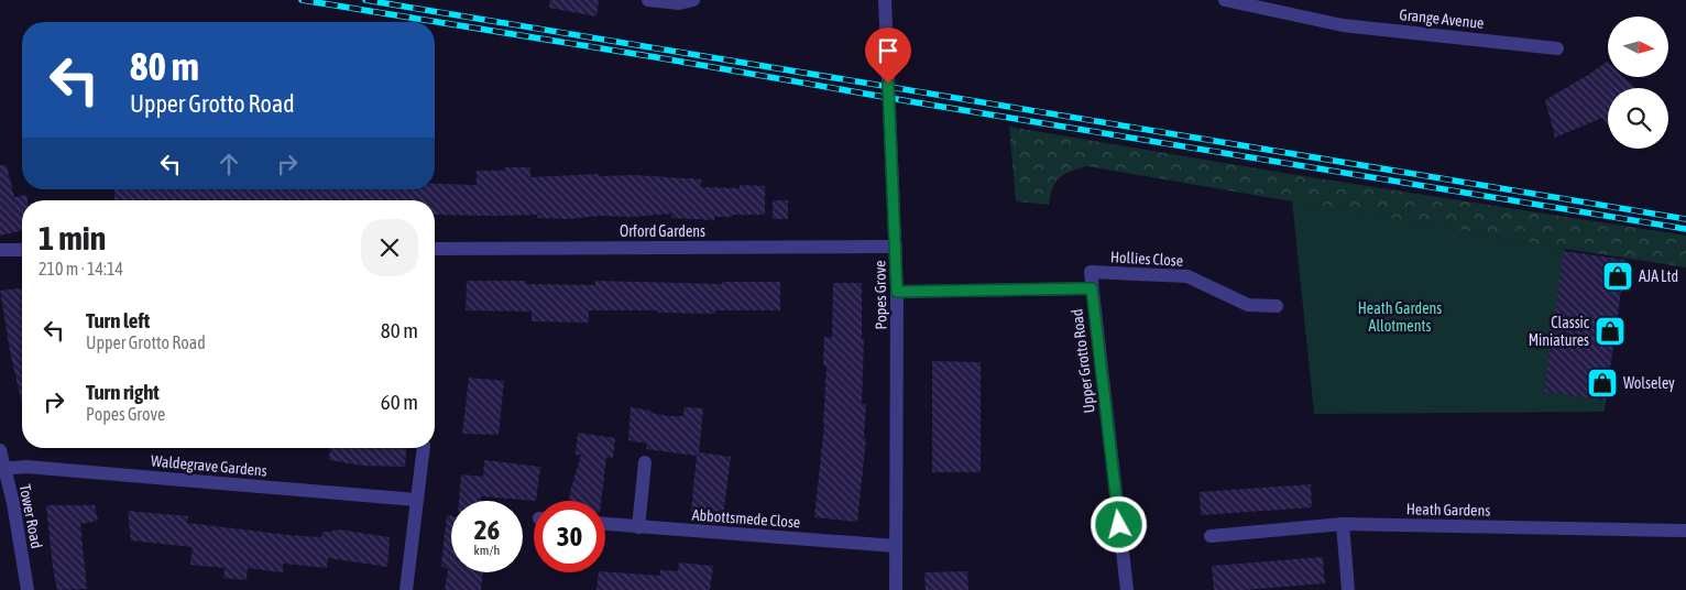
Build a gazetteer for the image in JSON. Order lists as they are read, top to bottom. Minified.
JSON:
{"streets":{"street":["Grange Avenue","Orford Gardens","Hollies Close","Popes Grove","Upper Grotto Road","Waldegrave Gardens","Heath Gardens","Tower Road","Abbottsmede Close"]},"crossings":[["Orford Gardens","Popes Grove"],["Hollies Close","Upper Grotto Road"],["Popes Grove","Upper Grotto Road"],["Popes Grove","Abbottsmede Close"],["Waldegrave Gardens","Tower Road"]],"parks":["Heath Gardens Allotments"],"places":{"shop":["AJA Ltd","Classic Miniatures","Wolseley"]},"north":"right","page":{"turn":["80 m","Upper Grotto Road"],"heading":["1 min","210 m · 14:14"],"list":[{"name":"Turn left","note":"Upper Grotto Road","value":"80 m"},{"name":"Turn right","note":"Popes Grove","value":"60 m"}],"speed":"26 km/h","limit":"30"}}
